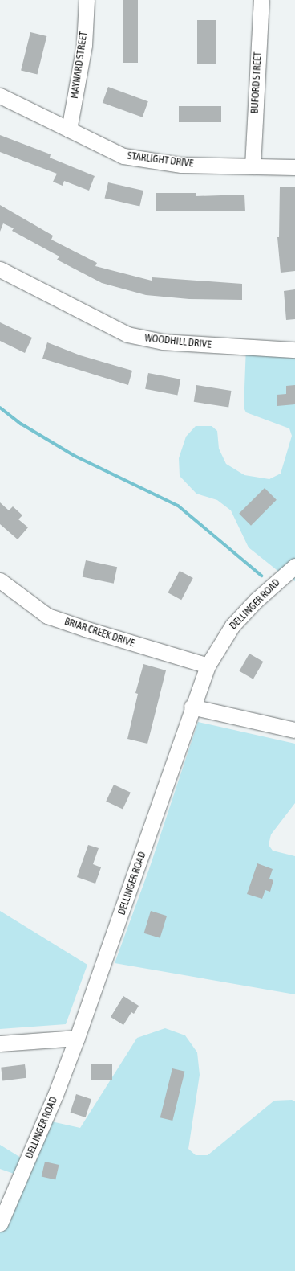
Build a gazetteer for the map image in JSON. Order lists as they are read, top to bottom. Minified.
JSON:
{"streets":{"street":["MAYNARD STREET","BUFORD STREET","STARLIGHT DRIVE","WOODHILL DRIVE","DELLINGER ROAD","BRIAR CREEK DRIVE"]},"crossings":[["MAYNARD STREET","STARLIGHT DRIVE"],["BUFORD STREET","STARLIGHT DRIVE"],["DELLINGER ROAD","BRIAR CREEK DRIVE"]]}
